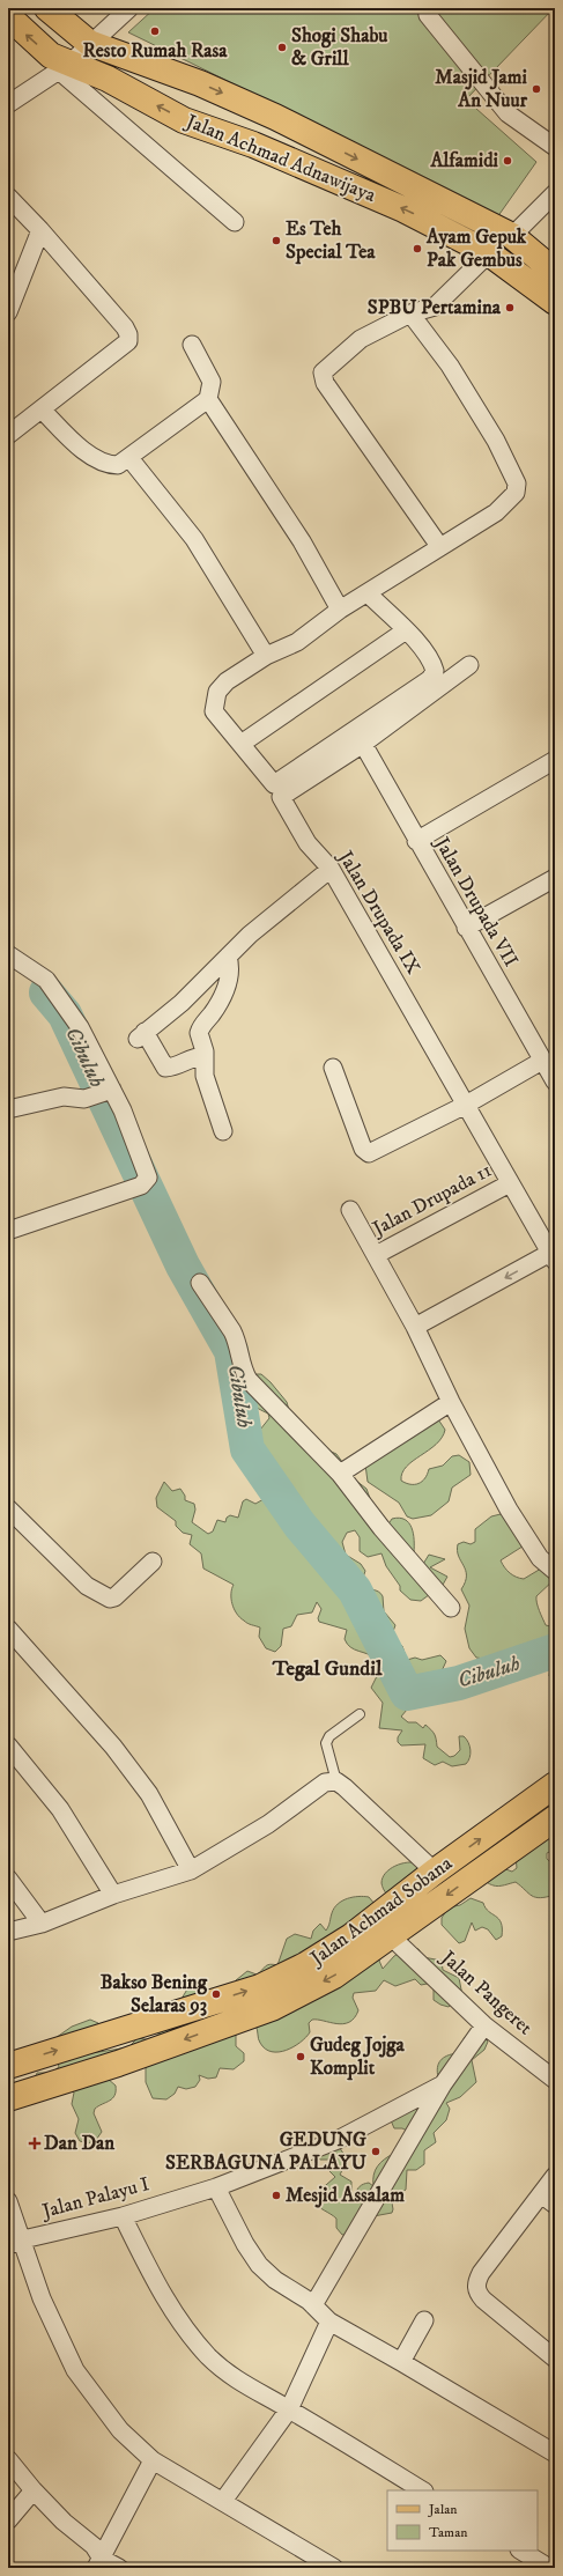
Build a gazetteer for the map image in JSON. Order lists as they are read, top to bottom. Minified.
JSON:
{"streets":{"main road":["Jalan Achmad Adnawijaya","Jalan Achmad Sobana"],"street":["Jalan Drupada VII","Jalan Drupada IX","Jalan Drupada 11","Jalan Pangeret","Jalan Palayu I"]},"crossings":[["Jalan Drupada VII","Jalan Drupada IX"],["Jalan Drupada IX","Jalan Drupada 11"],["Jalan Achmad Sobana","Jalan Pangeret"],["Jalan Pangeret","Jalan Palayu I"]],"districts":["Tegal Gundil"],"water":["Cibuluh"],"places":{"other":["Resto Rumah Rasa","Shogi Shabu & Grill","Masjid Jami An Nuur","Alfamidi","Es Teh Special Tea","Ayam Gepuk Pak Gembus","SPBU Pertamina","Bakso Bening Selaras 93","Gudeg Jojga Komplit","GEDUNG SERBAGUNA PALAYU","Mesjid Assalam"],"health":["Dan Dan"]},"legend":["Jalan","Taman"]}
